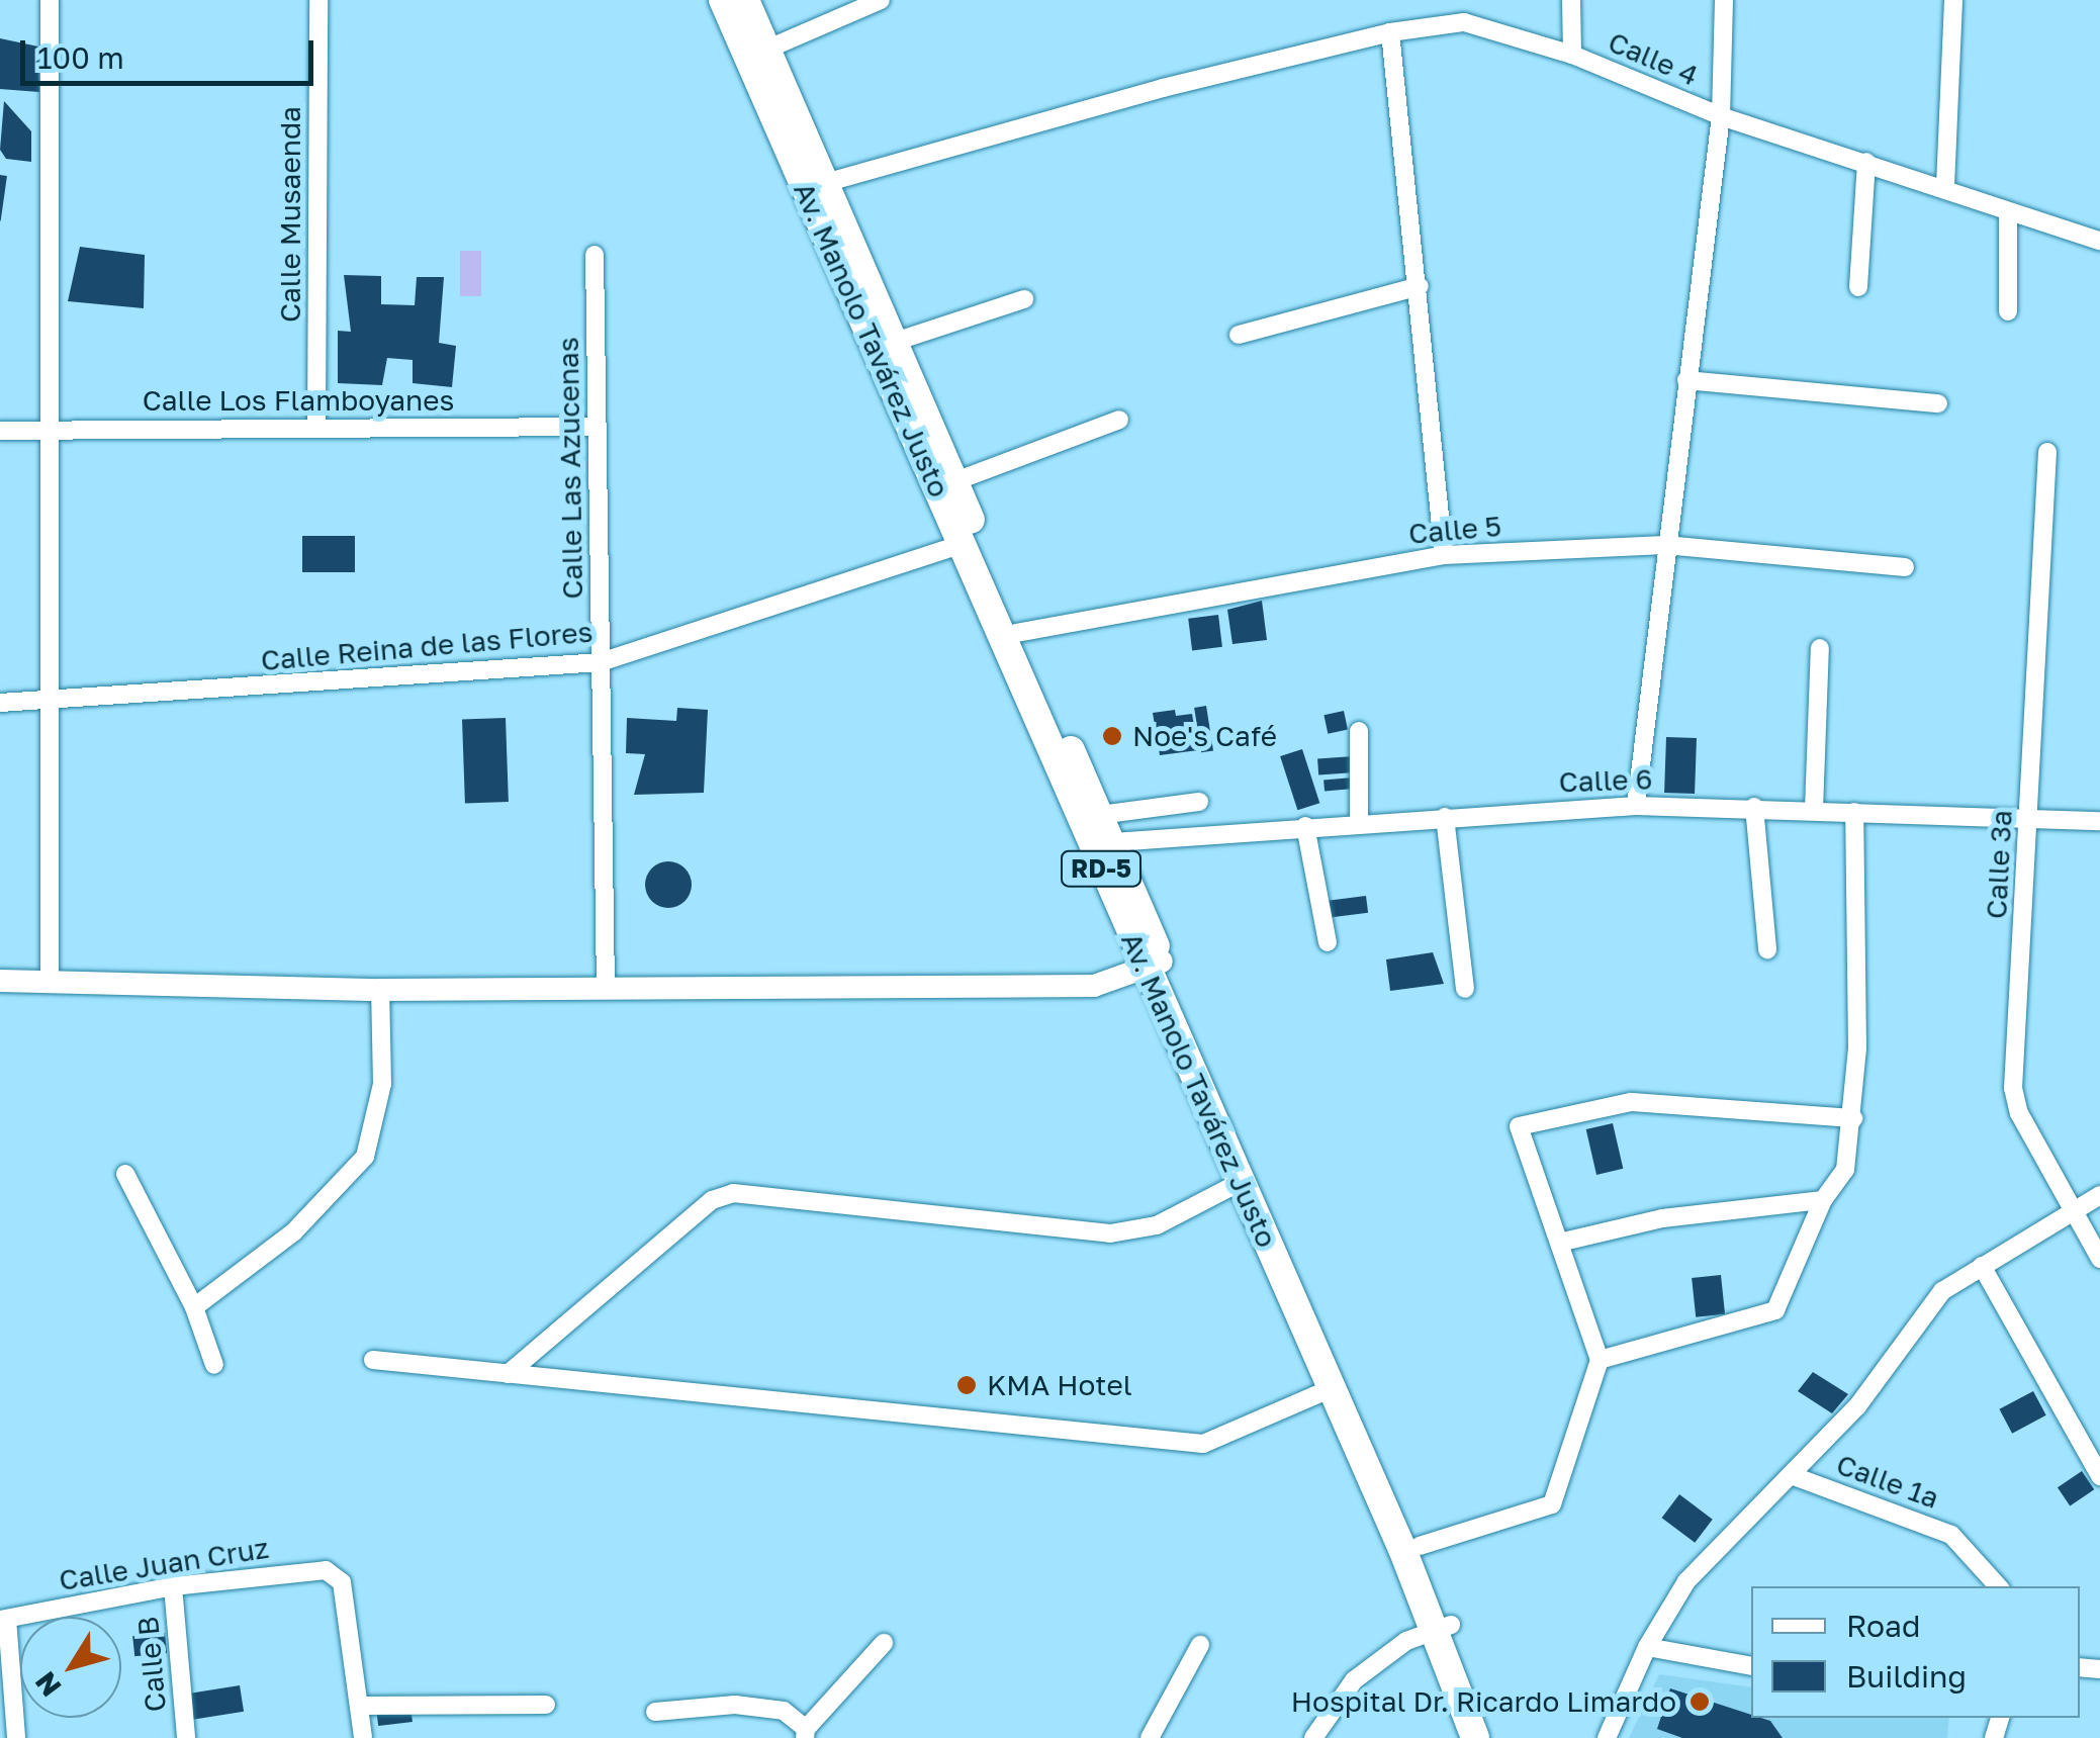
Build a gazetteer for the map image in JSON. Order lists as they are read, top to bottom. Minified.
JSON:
{"streets":{"main road":["Av. Manolo Tavárez Justo","RD-5"],"street":["Calle 4","Calle Musaenda","Calle Los Flamboyanes","Calle Las Azucenas","Calle 5","Calle Reina de las Flores","Calle 6","Calle 3ª","Calle 1ª","Calle Juan Cruz","Calle B"]},"crossings":[["Calle 4","Av. Manolo Tavárez Justo"],["Calle Musaenda","Calle Los Flamboyanes"],["Av. Manolo Tavárez Justo","Calle 5"],["Av. Manolo Tavárez Justo","Calle Reina de las Flores"],["Av. Manolo Tavárez Justo","Calle 6"],["Calle Los Flamboyanes","Calle Las Azucenas"],["Calle Las Azucenas","Calle Reina de las Flores"],["Calle 6","Calle 3ª"],["Calle Juan Cruz","Calle B"]],"places":["Noe's Café","KMA Hotel","Hospital Dr. Ricardo Limardo"],"legend":["Road","Building"],"scale_bar":"100 m","north":"bottom left"}
